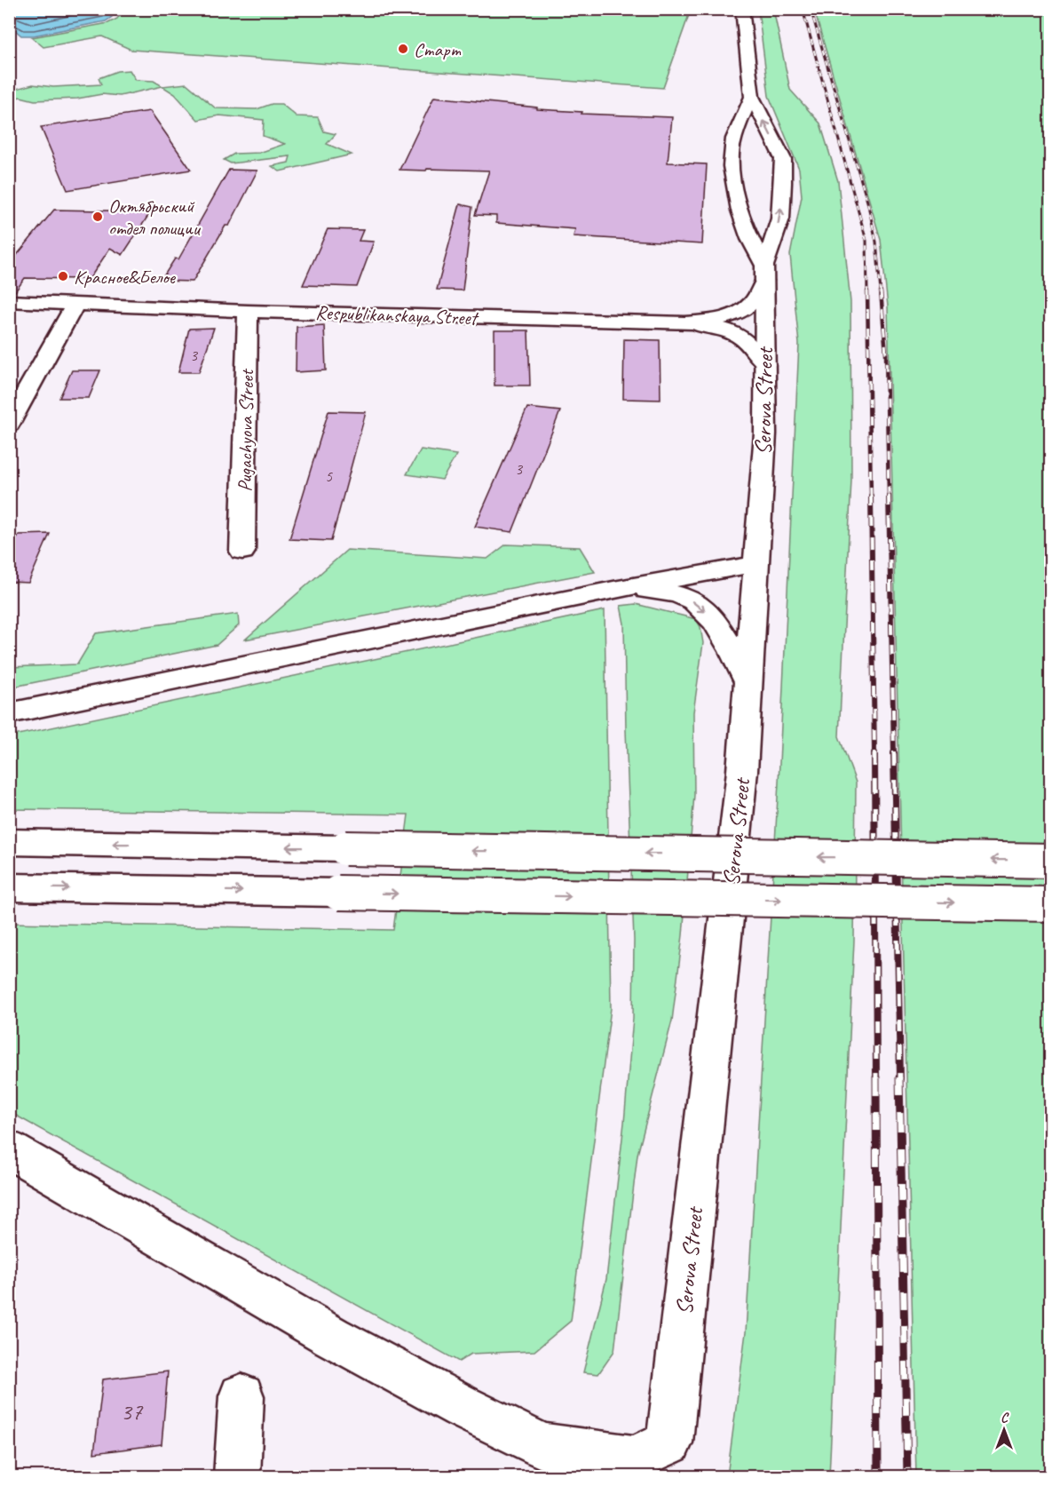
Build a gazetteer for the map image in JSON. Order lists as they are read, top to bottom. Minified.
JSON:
{"streets":{"street":["Respublikanskaya Street","Serova Street","Pugachyova Street"]},"crossings":[["Respublikanskaya Street","Serova Street"],["Respublikanskaya Street","Pugachyova Street"]],"places":["Старт","Октябрьский отдел полиции","Красное&Белое"],"house_numbers":["3","3","5","37"],"north":"top"}
